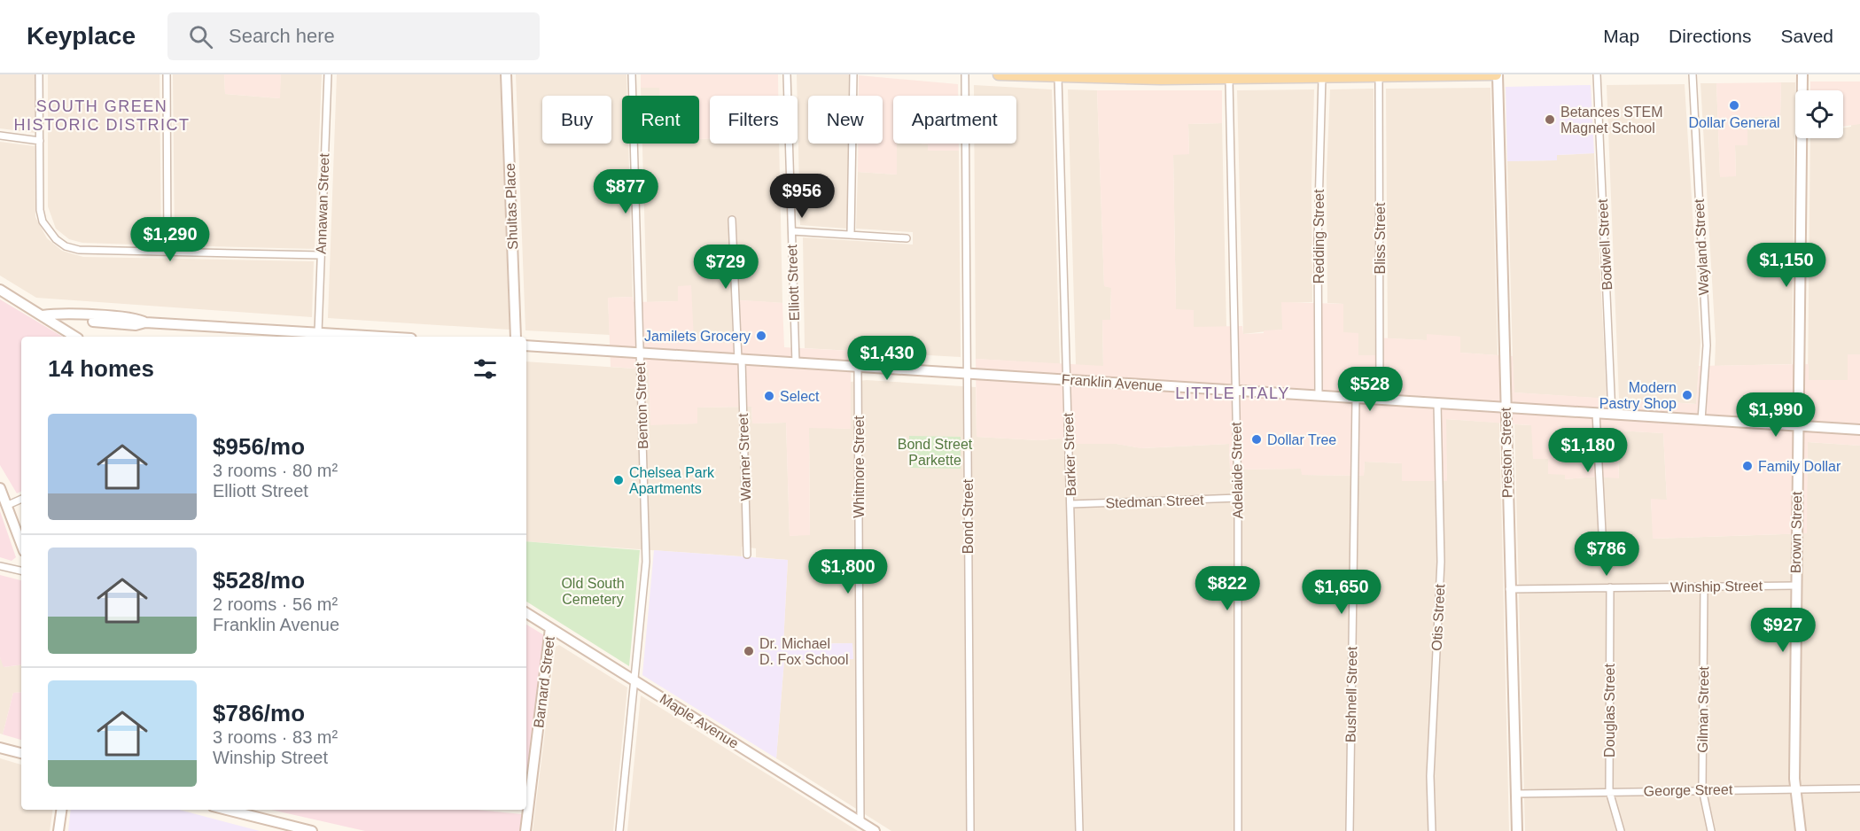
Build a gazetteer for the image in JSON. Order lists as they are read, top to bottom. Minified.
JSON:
{"streets":{"main road":["Shultas Place","Franklin Avenue","Preston Street","Brown Street","Barnard Street","Maple Avenue"],"street":["Annawan Street","Redding Street","Bliss Street","Bodwell Street","Wayland Street","Elliott Street","Benton Street","Barker Street","Warner Street","Whitmore Street","Adelaide Street","Stedman Street","Bond Street","Winship Street","Otis Street","Bushnell Street","Gilman Street","Douglas Street","George Street"]},"crossings":[["Redding Street","Franklin Avenue"],["Bliss Street","Franklin Avenue"],["Bodwell Street","Franklin Avenue"],["Wayland Street","Franklin Avenue"],["Elliott Street","Franklin Avenue"],["Franklin Avenue","Benton Street"],["Franklin Avenue","Preston Street"],["Franklin Avenue","Barker Street"],["Franklin Avenue","Warner Street"],["Franklin Avenue","Whitmore Street"],["Franklin Avenue","Adelaide Street"],["Franklin Avenue","Bond Street"],["Franklin Avenue","Brown Street"],["Franklin Avenue","Otis Street"],["Franklin Avenue","Bushnell Street"],["Benton Street","Maple Avenue"],["Preston Street","Winship Street"],["Preston Street","George Street"],["Barker Street","Stedman Street"],["Whitmore Street","Maple Avenue"],["Adelaide Street","Stedman Street"],["Brown Street","Winship Street"],["Brown Street","George Street"],["Winship Street","Gilman Street"],["Winship Street","Douglas Street"],["Barnard Street","Maple Avenue"],["Gilman Street","George Street"],["Douglas Street","George Street"]],"districts":["SOUTH GREEN HISTORIC DISTRICT","LITTLE ITALY"],"parks":["Bond Street Parkette","Old South Cemetery"],"places":["Dollar General","Betances STEM Magnet School","Jamilets Grocery","Modern Pastry Shop","Select","Dollar Tree","Family Dollar","Chelsea Park Apartments","Dr. Michael D. Fox School"],"page":{"header":"Keyplace","search":"Search here","nav":["Map","Directions","Saved"],"chip":["Buy","Rent","Filters","New","Apartment"],"price":["$877","$956","$1,290","$1,150","$729","$1,430","$528","$1,990","$1,180","$786","$1,800","$822","$1,650","$927"],"heading":"14 homes","list":[{"name":"$956/mo","note":"3 rooms · 80 m² · Elliott Street"},{"name":"$528/mo","note":"2 rooms · 56 m² · Franklin Avenue"},{"name":"$786/mo","note":"3 rooms · 83 m² · Winship Street"}]}}
